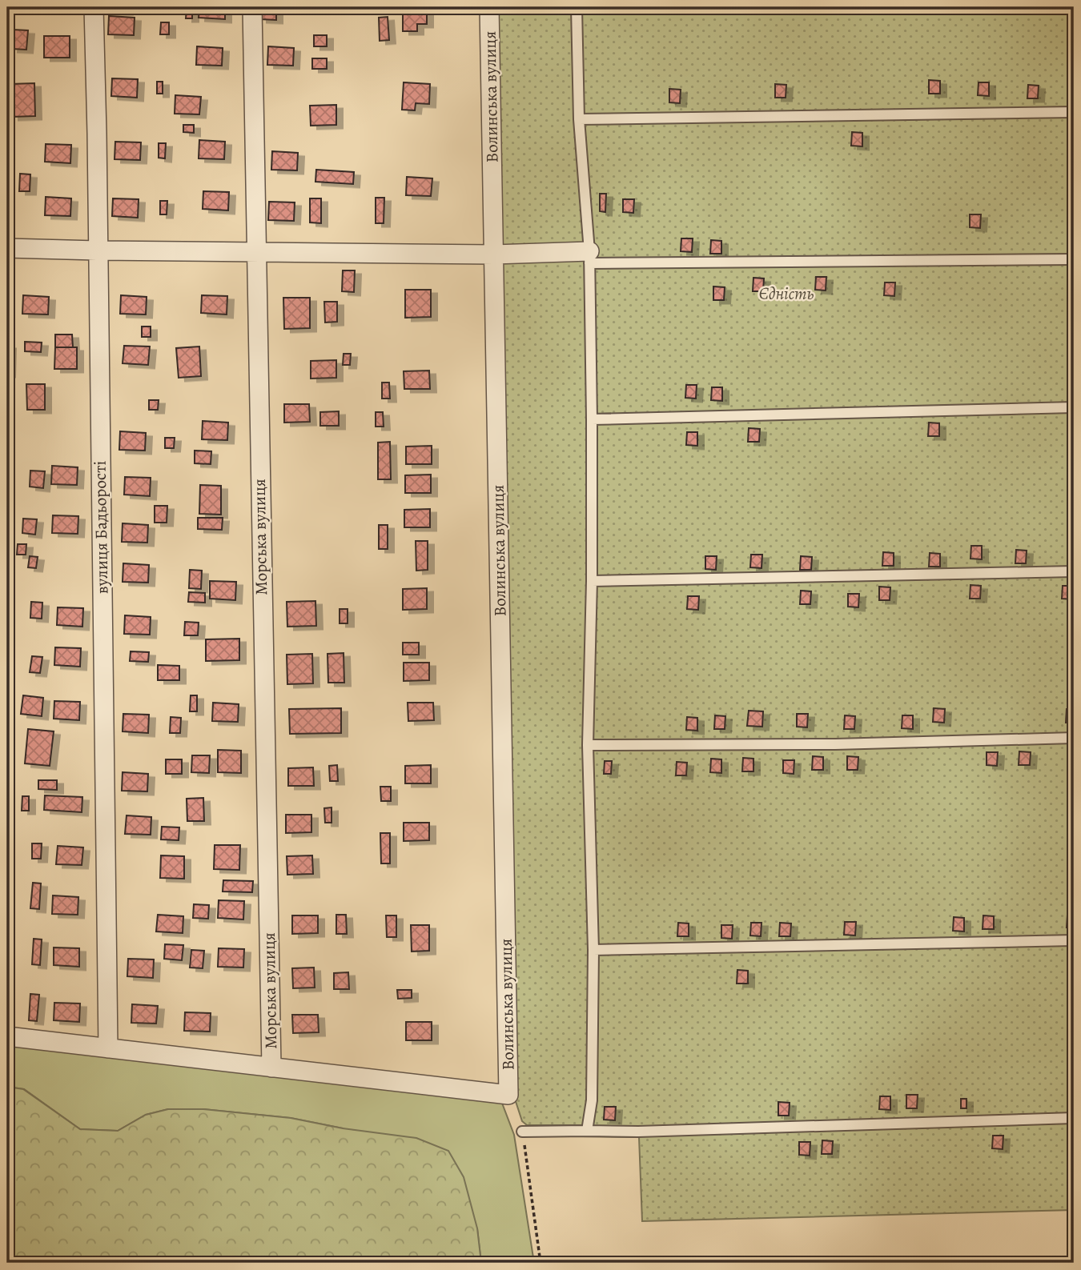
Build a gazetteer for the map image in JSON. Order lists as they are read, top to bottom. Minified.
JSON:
{"streets":{"street":["Волинська вулиця","вулиця Бадьорості","Морська вулиця"]},"crossings":[["Волинська вулиця","Морська вулиця"]],"parks":["Єдність"]}
